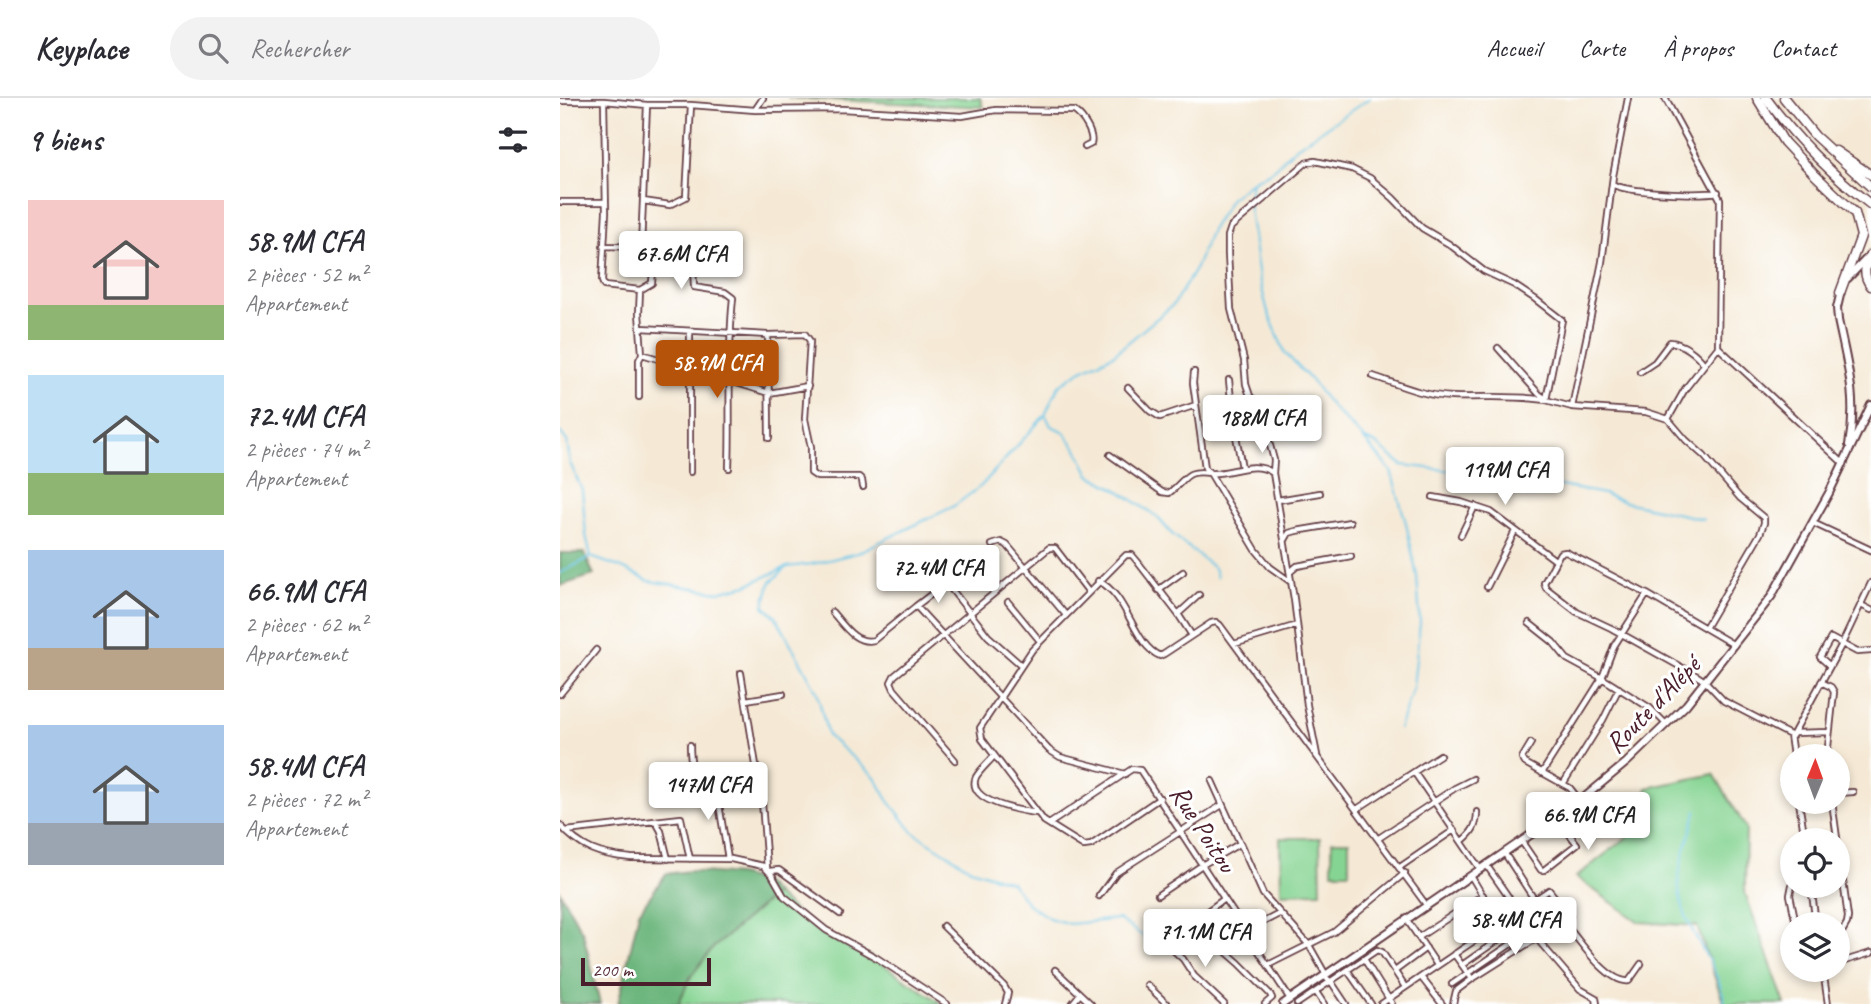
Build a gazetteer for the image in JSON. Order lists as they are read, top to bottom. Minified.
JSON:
{"streets":{"main road":["Route d'Alépé"],"street":["Rue Poitou"]},"crossings":[["Route d'Alépé","Rue Poitou"]],"scale_bar":"200 m","north":"top","page":{"header":"Keyplace","search":"Rechercher","nav":["Accueil","Carte","À propos","Contact"],"heading":"9 biens","list":[{"name":"58.9M CFA","note":"2 pièces · 52 m² · Appartement"},{"name":"72.4M CFA","note":"2 pièces · 74 m² · Appartement"},{"name":"66.9M CFA","note":"2 pièces · 62 m² · Appartement"},{"name":"58.4M CFA","note":"2 pièces · 72 m² · Appartement"}],"price":["67.6M CFA","58.9M CFA","188M CFA","119M CFA","72.4M CFA","147M CFA","66.9M CFA","58.4M CFA","71.1M CFA"],"scale":"200 m"}}
